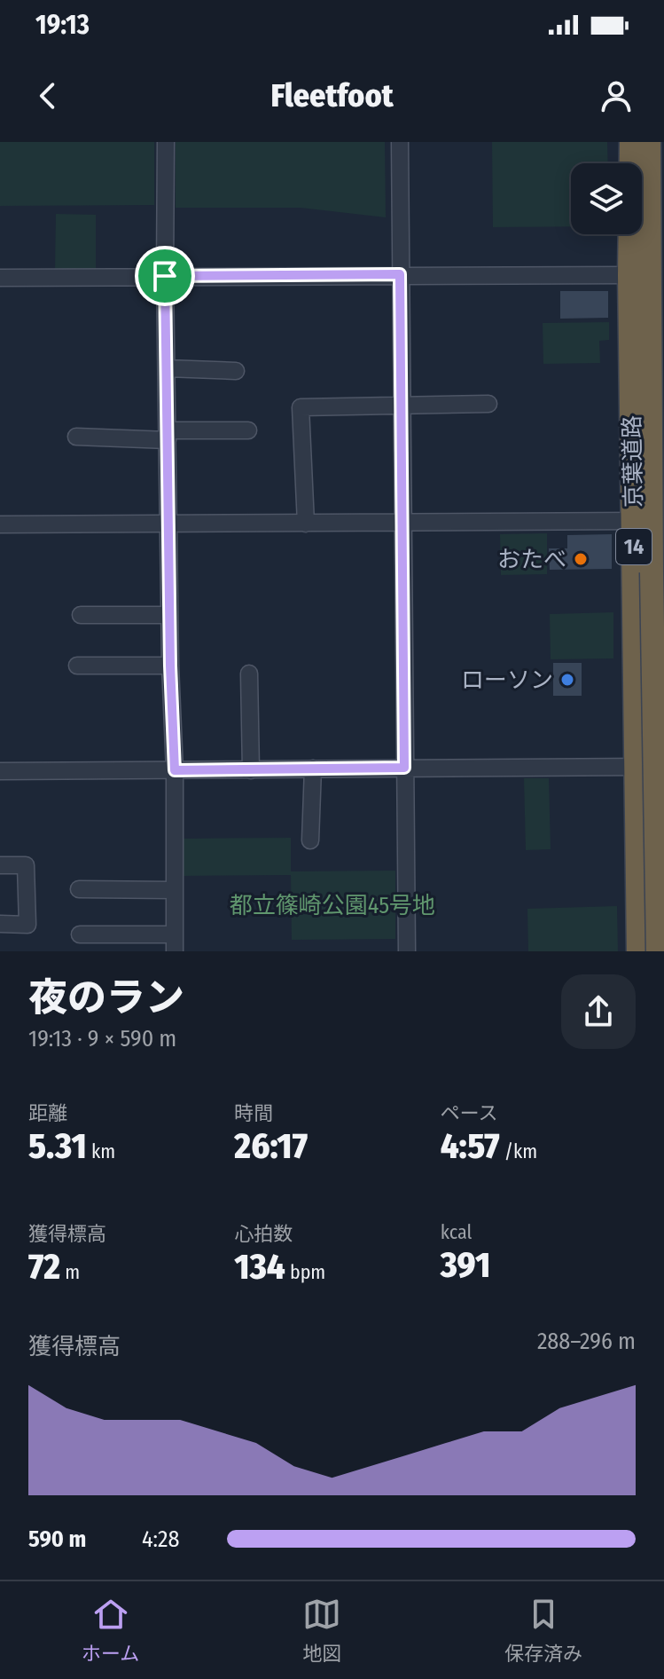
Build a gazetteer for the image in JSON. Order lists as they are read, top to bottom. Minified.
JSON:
{"streets":{"highway":["京葉道路","14"]},"parks":["都立篠崎公園45号地"],"places":["おたべ","ローソン"],"page":{"status":"19:13","header":"Fleetfoot","heading":["夜のラン","19:13 · 9 × 590 m"],"stats":[["距離","5.31 km"],["時間","26:17"],["ペース","4:57 /km"],["獲得標高","72 m"],["心拍数","134 bpm"],["kcal","391"]],"chart":["獲得標高","288–296 m"],"list":[{"name":"590 m","note":"4:28"}],"tabs":["ホーム","地図","保存済み"]}}
